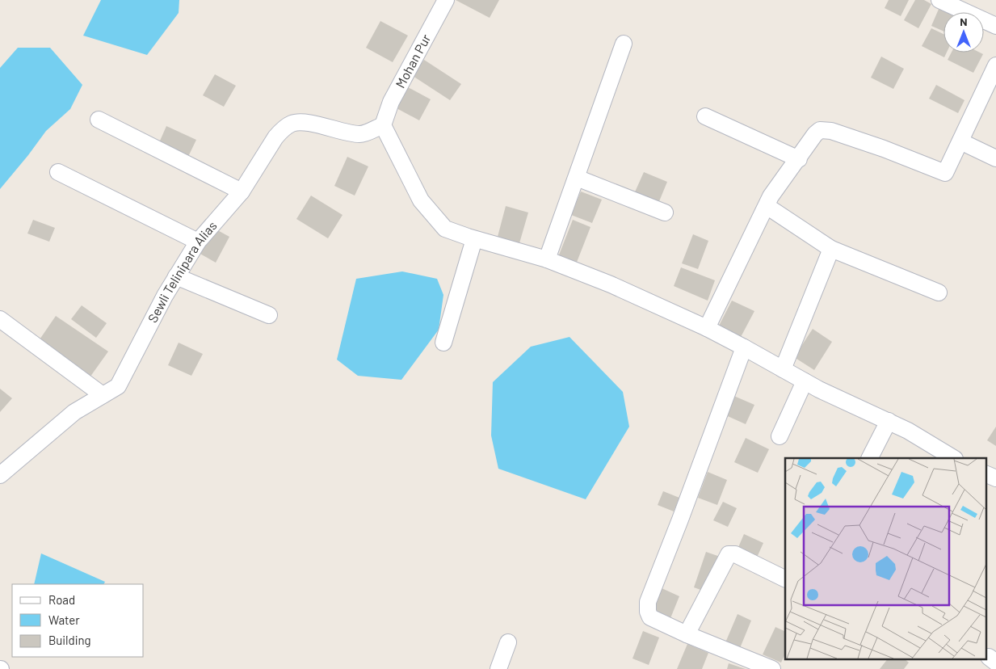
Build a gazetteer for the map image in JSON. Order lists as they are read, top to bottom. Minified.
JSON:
{"streets":{"street":["Mohan Pur","Sewli Telinipara Alias"]},"crossings":[["Mohan Pur","Sewli Telinipara Alias"]],"legend":["Road","Water","Building"],"north":"top"}
